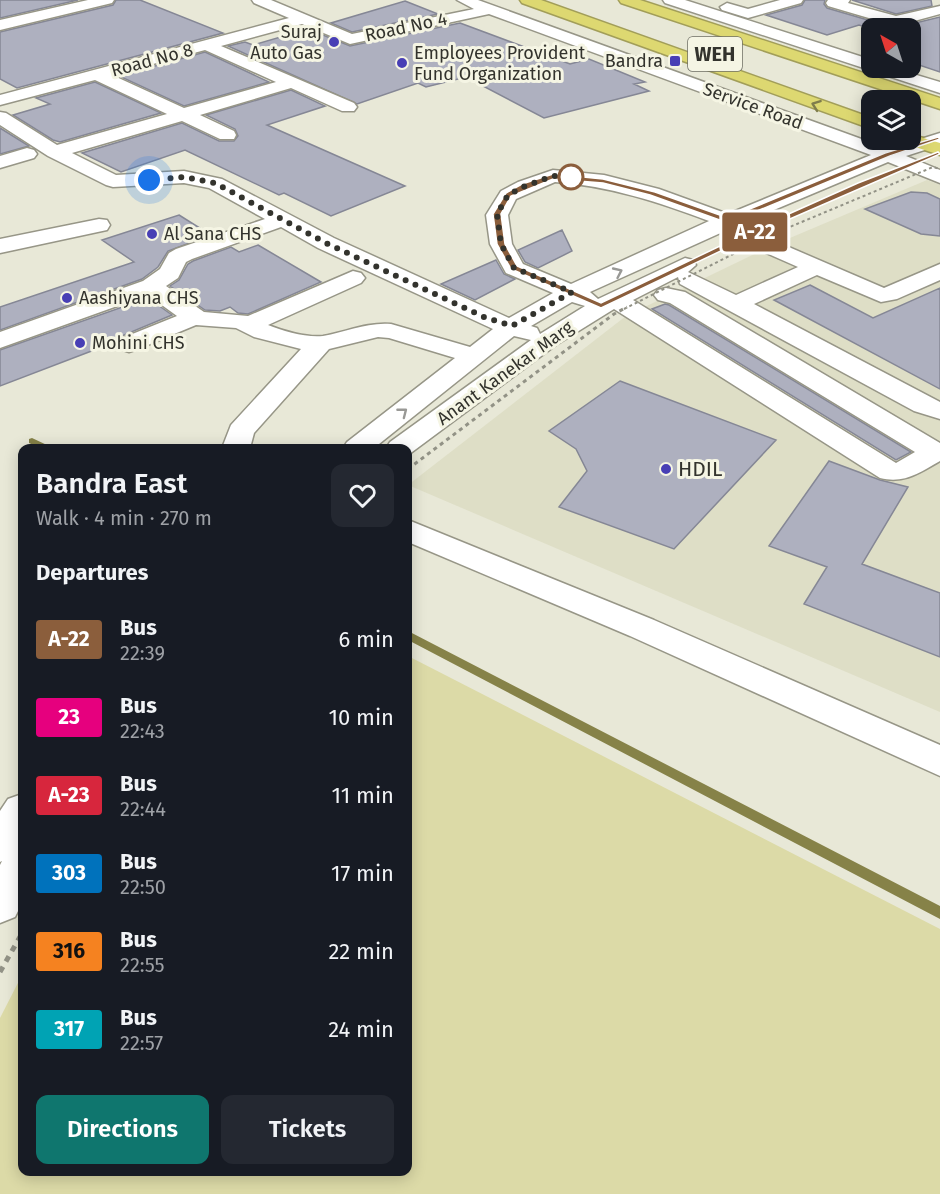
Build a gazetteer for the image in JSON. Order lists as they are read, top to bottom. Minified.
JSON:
{"streets":{"highway":["WEH"],"street":["Road No 4","Road No 8","Service Road","Anant Kanekar Marg"]},"crossings":[["Road No 4","Road No 8"],["Road No 4","Service Road"],["Service Road","Anant Kanekar Marg"]],"places":{"other":["Suraj Auto Gas","Employees Provident Fund Organization","Al Sana CHS","Aashiyana CHS","Mohini CHS","HDIL"],"transit":["Bandra"]},"lines":["bus line A-22"],"north":"top left","page":{"on_map":"A-22","heading":[["Bandra East","Walk · 4 min · 270 m"],"Departures"],"list":[{"mark":"A-22","name":"Bus","note":"22:39","value":"6 min"},{"mark":"23","name":"Bus","note":"22:43","value":"10 min"},{"mark":"A-23","name":"Bus","note":"22:44","value":"11 min"},{"mark":"303","name":"Bus","note":"22:50","value":"17 min"},{"mark":"316","name":"Bus","note":"22:55","value":"22 min"},{"mark":"317","name":"Bus","note":"22:57","value":"24 min"}],"buttons":["Directions","Tickets"]}}
